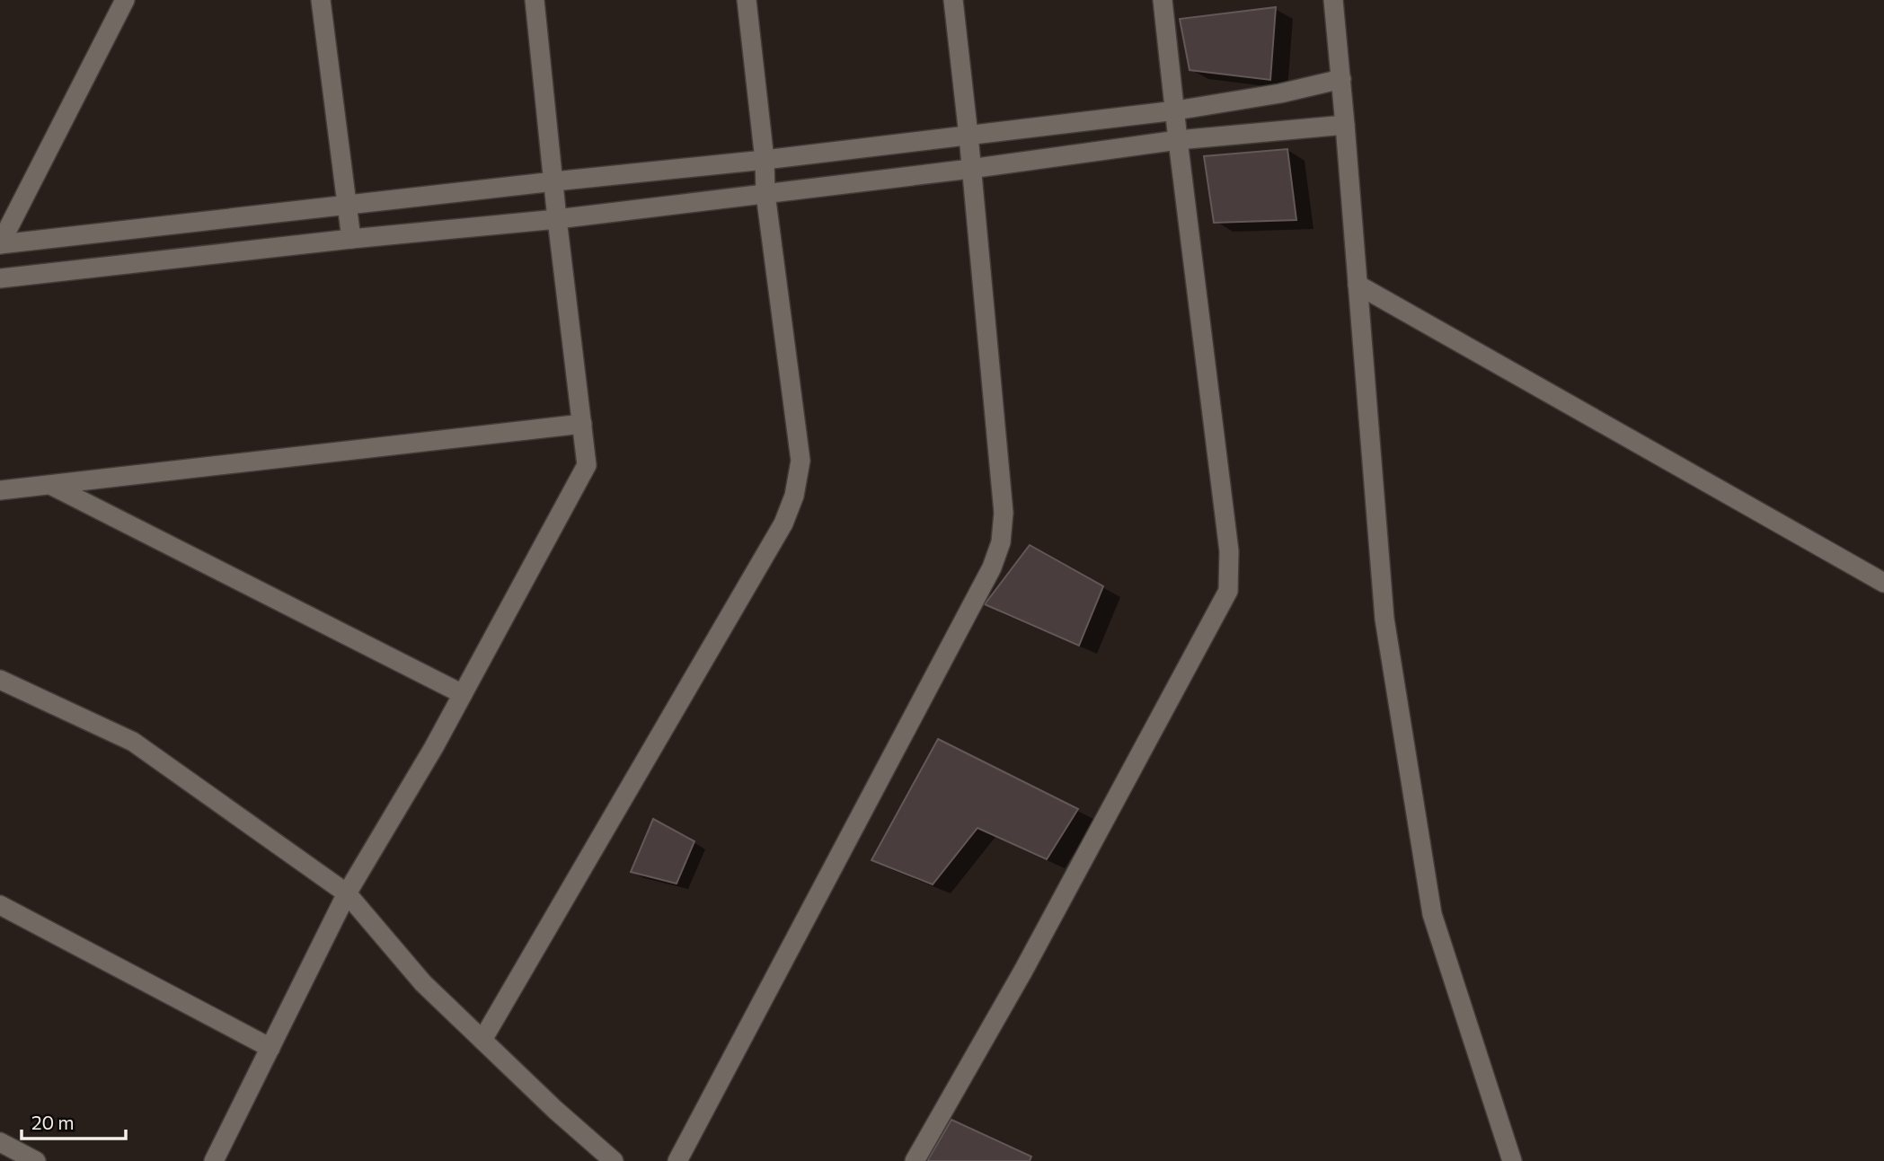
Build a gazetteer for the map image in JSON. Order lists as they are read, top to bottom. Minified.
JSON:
{"scale_bar":"20 m"}
